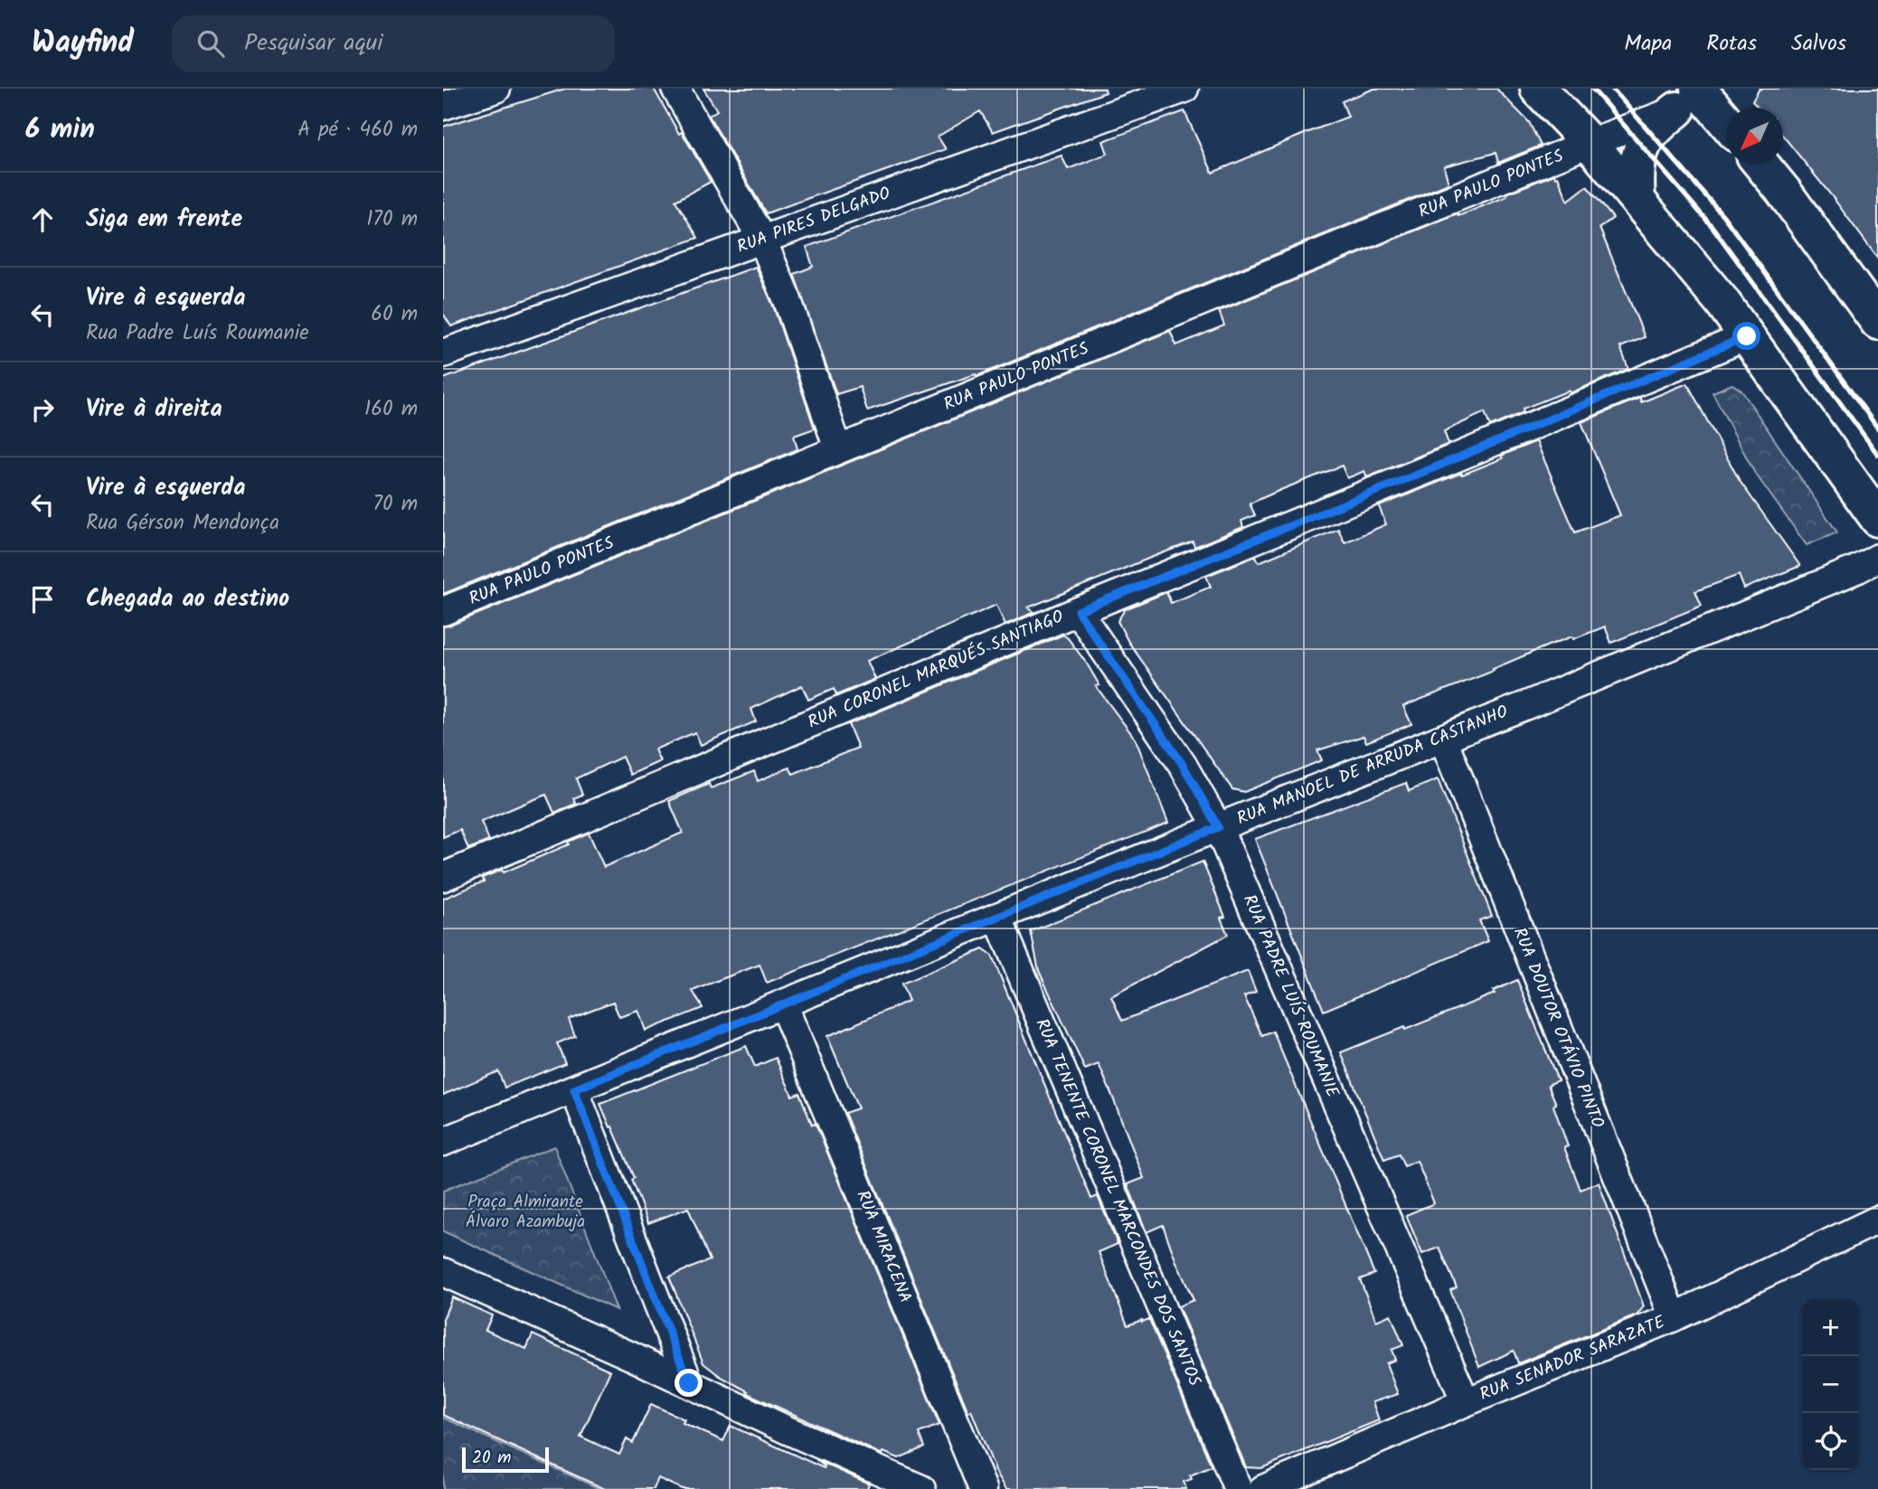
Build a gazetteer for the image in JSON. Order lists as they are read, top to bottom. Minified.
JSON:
{"streets":{"street":["RUA PAULO PONTES","RUA PIRES DELGADO","RUA CORONEL MARQUÉS SANTIAGO","RUA MANOEL DE ARRUDA CASTANHO","RUA PADRE LUÍS ROUMANIE","RUA DOUTOR OTÁVIO PINTO","RUA TENENTE CORONEL MARCONDES DOS SANTOS","RUA MIRACENA","RUA SENADOR SARAZATE"]},"crossings":[["RUA CORONEL MARQUÉS SANTIAGO","RUA PADRE LUÍS ROUMANIE"],["RUA MANOEL DE ARRUDA CASTANHO","RUA PADRE LUÍS ROUMANIE"],["RUA MANOEL DE ARRUDA CASTANHO","RUA DOUTOR OTÁVIO PINTO"],["RUA MANOEL DE ARRUDA CASTANHO","RUA TENENTE CORONEL MARCONDES DOS SANTOS"],["RUA MANOEL DE ARRUDA CASTANHO","RUA MIRACENA"],["RUA PADRE LUÍS ROUMANIE","RUA SENADOR SARAZATE"],["RUA DOUTOR OTÁVIO PINTO","RUA SENADOR SARAZATE"]],"parks":["Praça Almirante Álvaro Azambuja"],"scale_bar":"20 m","north":"bottom left","page":{"header":"Wayfind","search":"Pesquisar aqui","nav":["Mapa","Rotas","Salvos"],"heading":["6 min","A pé · 460 m"],"list":[["Siga em frente","170 m"],["Vire à esquerda","Rua Padre Luís Roumanie","60 m"],["Vire à direita","160 m"],["Vire à esquerda","Rua Gérson Mendonça","70 m"],"Chegada ao destino"],"map_buttons":["+","−"],"scale":"20 m"}}
